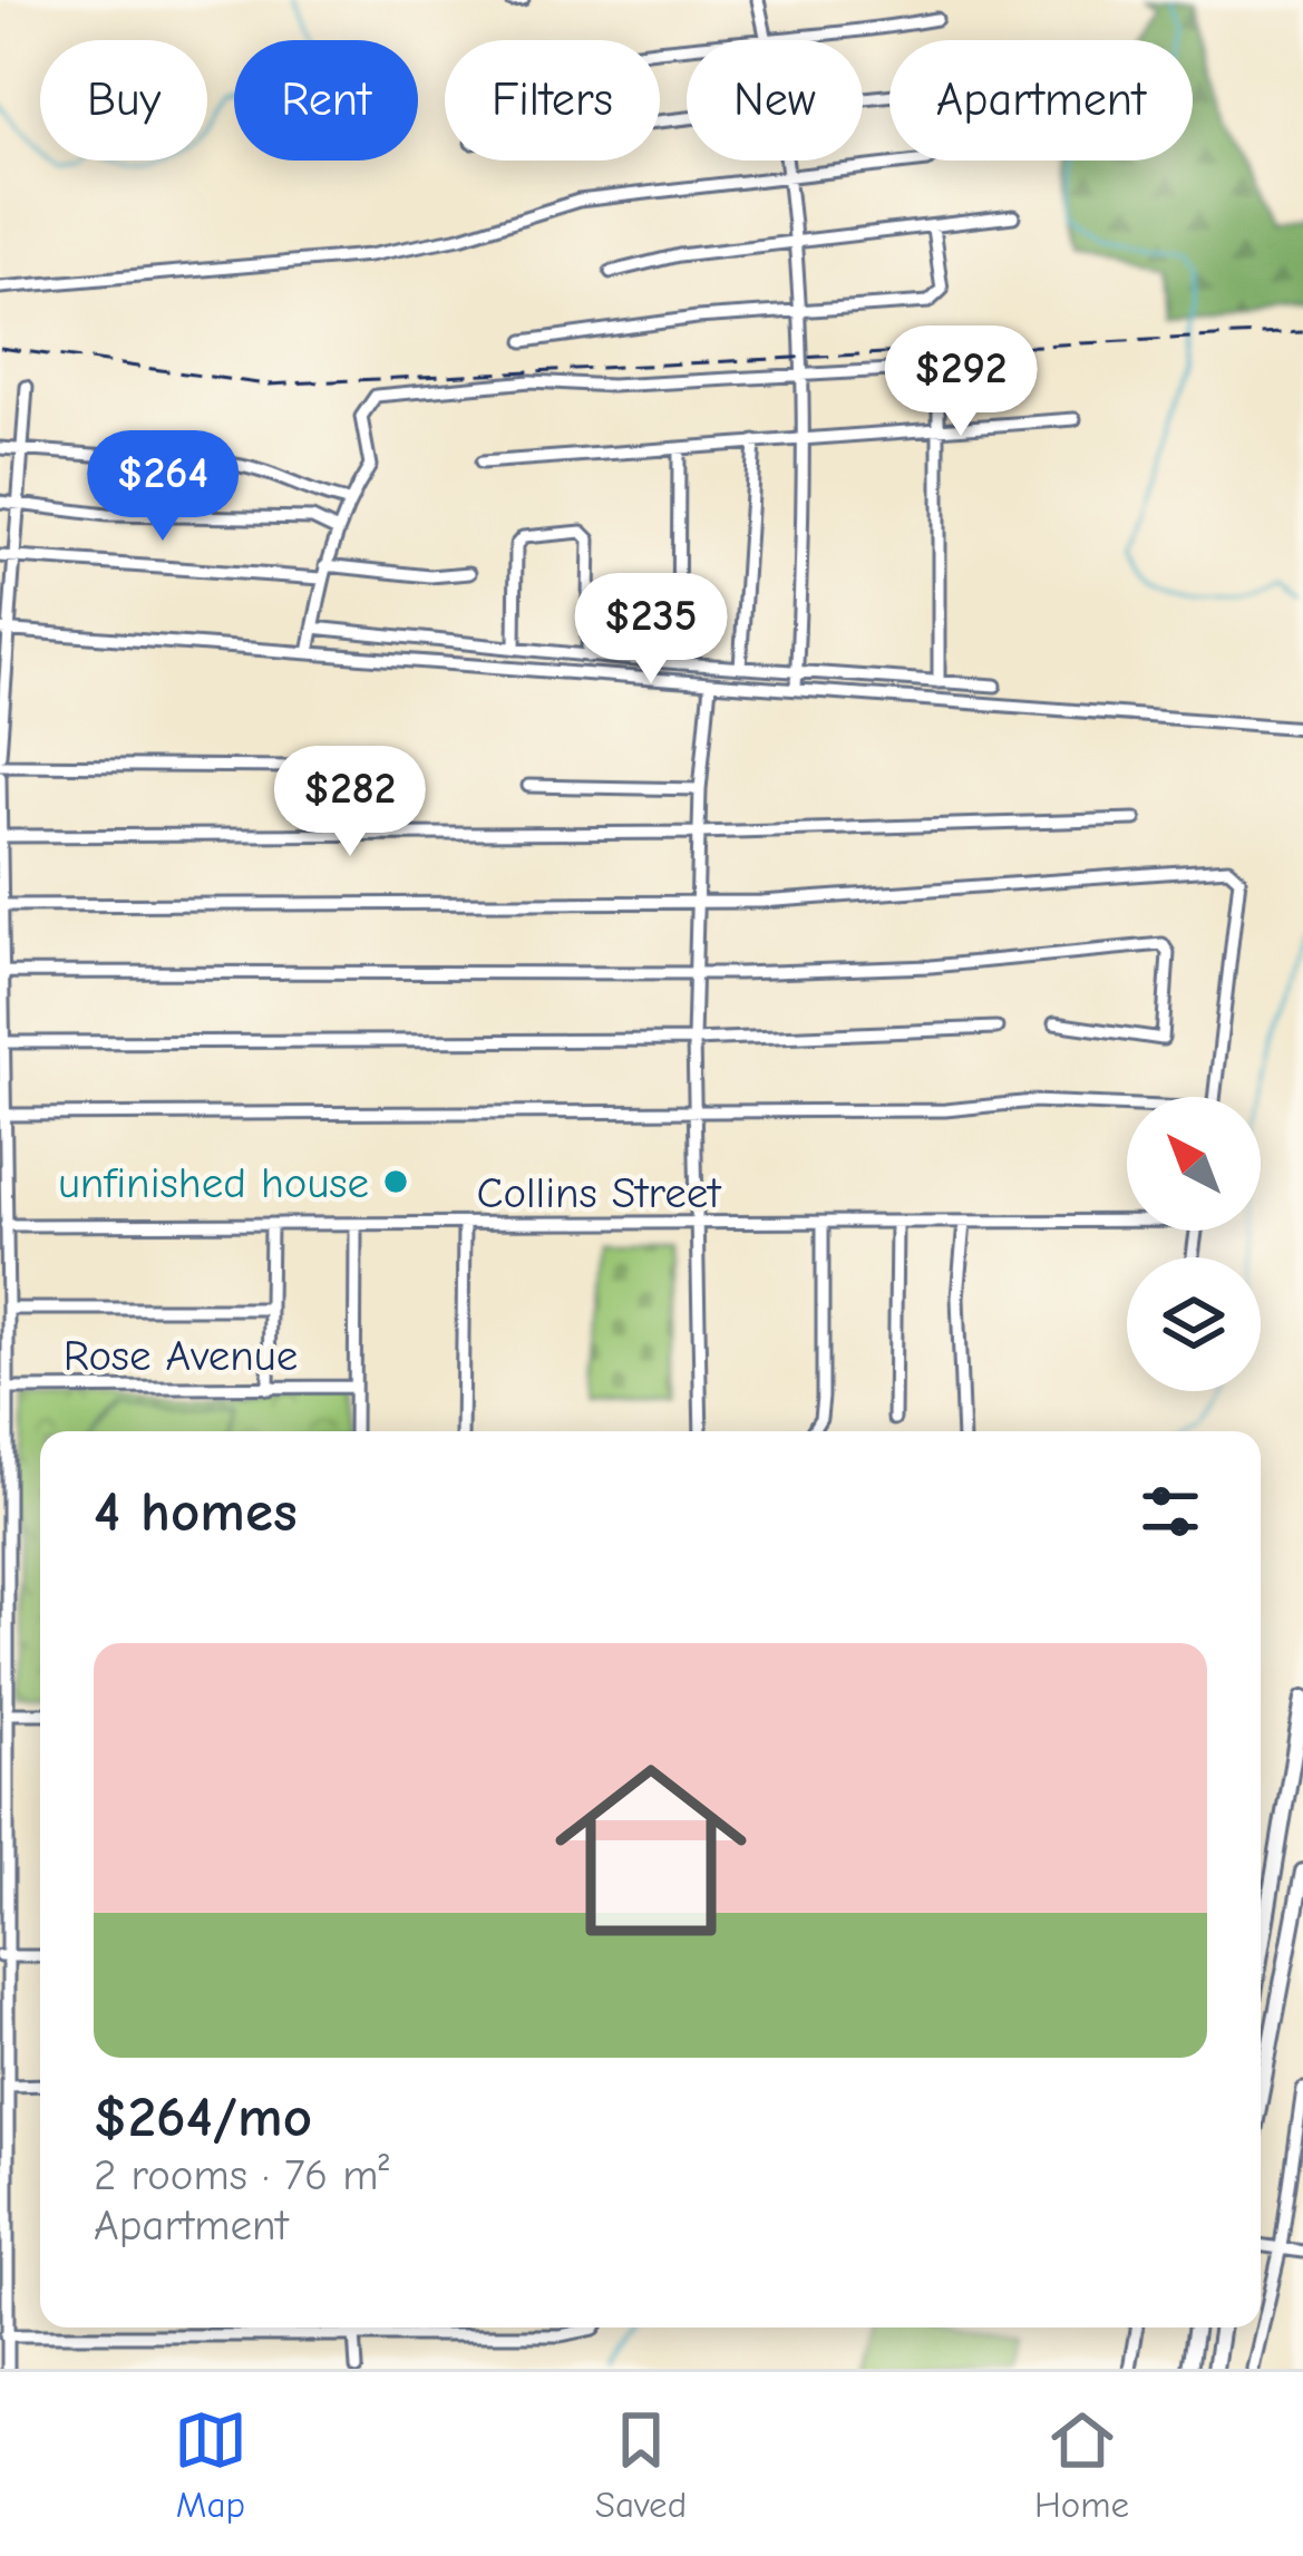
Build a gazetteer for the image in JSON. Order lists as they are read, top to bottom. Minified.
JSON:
{"streets":{"street":["Collins Street","Rose Avenue"]},"places":["unfinished house"],"north":"top left","page":{"chip":["Buy","Rent","Filters","New","Apartment"],"price":["$292","$264","$235","$282"],"heading":"4 homes","list":[{"name":"$264/mo","note":"2 rooms · 76 m² · Apartment"}],"tabs":["Map","Saved","Home"]}}
